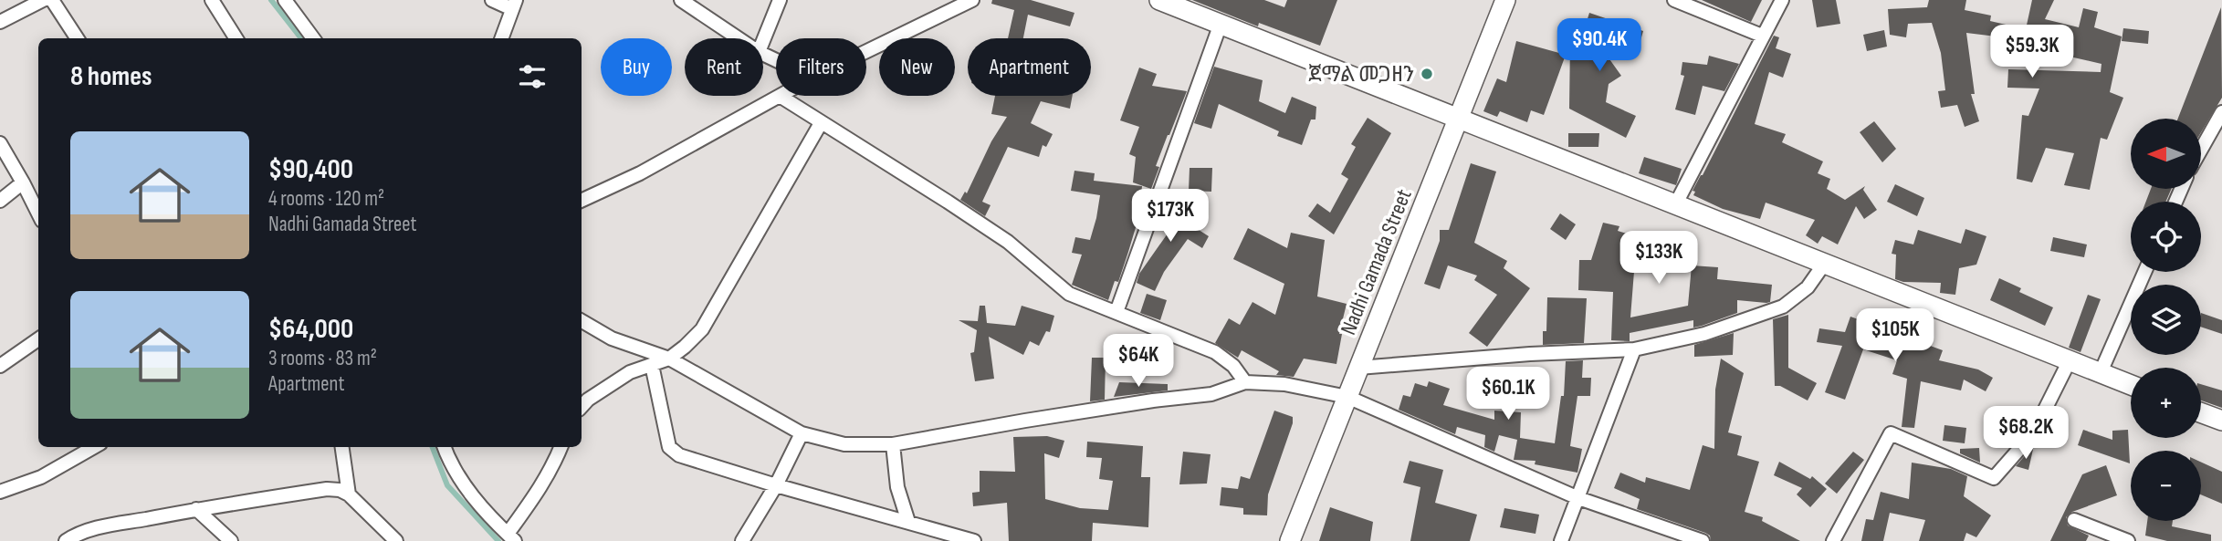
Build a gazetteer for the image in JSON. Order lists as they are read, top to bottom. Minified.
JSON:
{"streets":{"street":["Nadhi Gamada Street"]},"places":["ጀማል መጋዘን"],"north":"left","page":{"price":["$90.4K","$59.3K","$173K","$133K","$105K","$64K","$60.1K","$68.2K"],"chip":["Buy","Rent","Filters","New","Apartment"],"heading":"8 homes","list":[{"name":"$90,400","note":"4 rooms · 120 m² · Nadhi Gamada Street"},{"name":"$64,000","note":"3 rooms · 83 m² · Apartment"}],"map_buttons":["+","−"]}}
